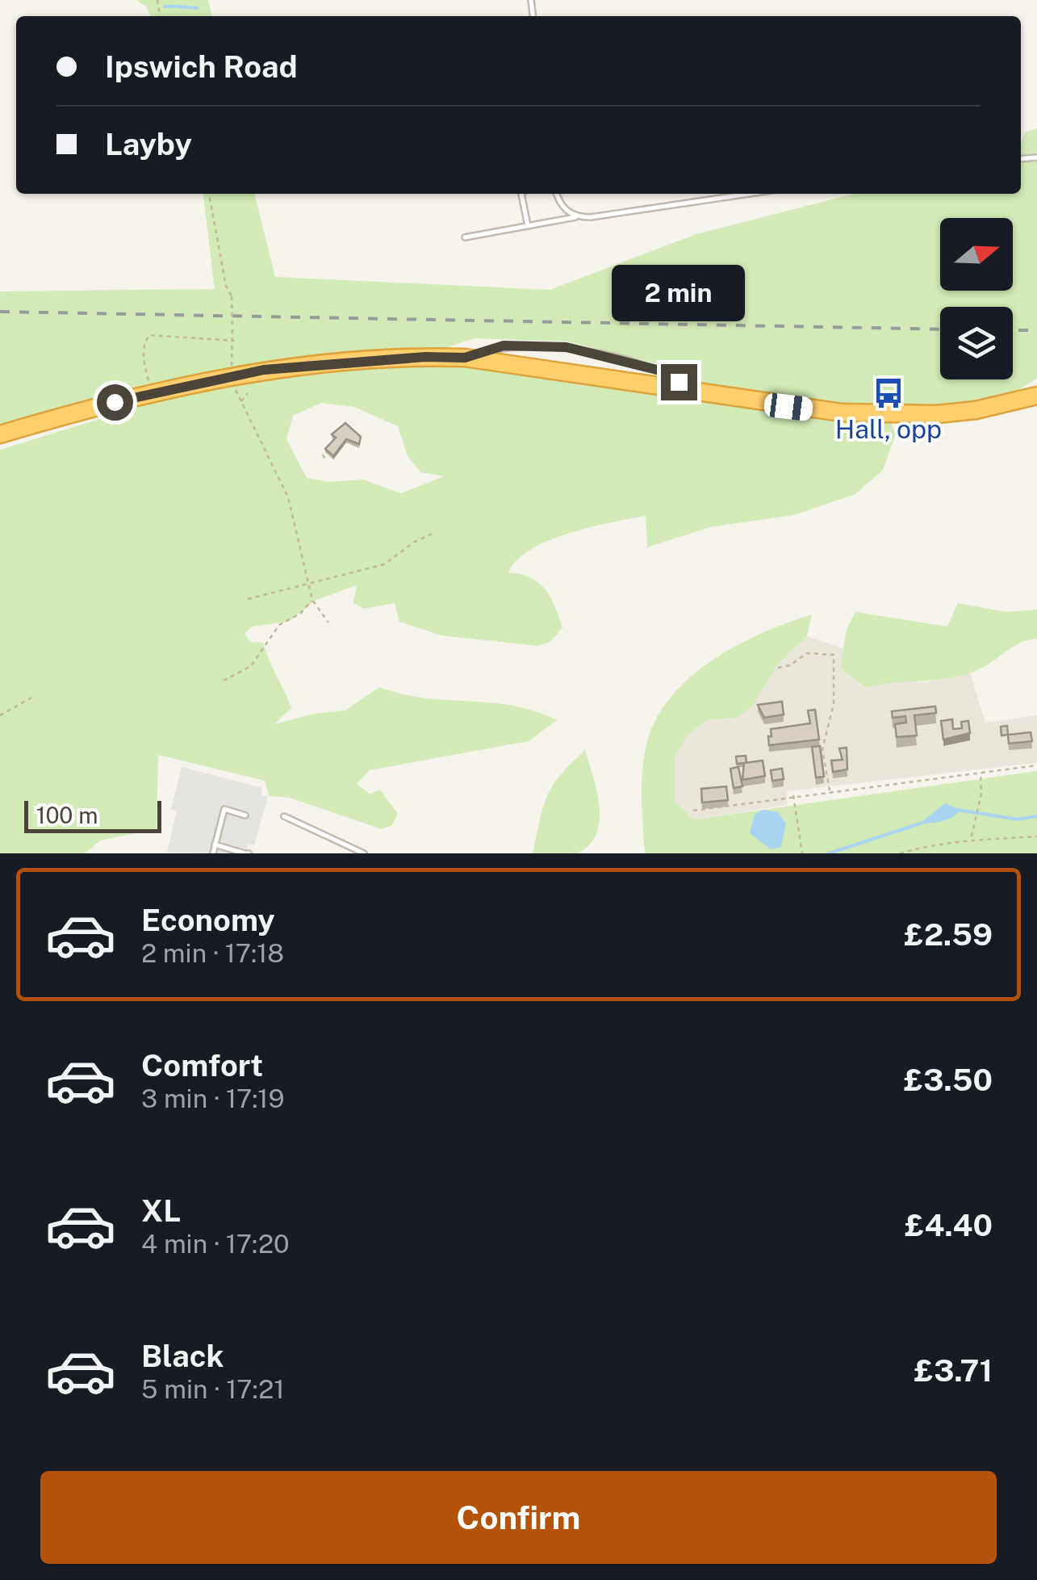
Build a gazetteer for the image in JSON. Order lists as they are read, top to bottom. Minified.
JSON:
{"places":{"bus stop":["Hall, opp"]},"scale_bar":"100 m","north":"right","page":{"banner":["Ipswich Road","Layby"],"bubble":"2 min","scale":"100 m","list":[{"name":"Economy","note":"2 min · 17:18","value":"£2.59"},{"name":"Comfort","note":"3 min · 17:19","value":"£3.50"},{"name":"XL","note":"4 min · 17:20","value":"£4.40"},{"name":"Black","note":"5 min · 17:21","value":"£3.71"}],"buttons":"Confirm"}}
